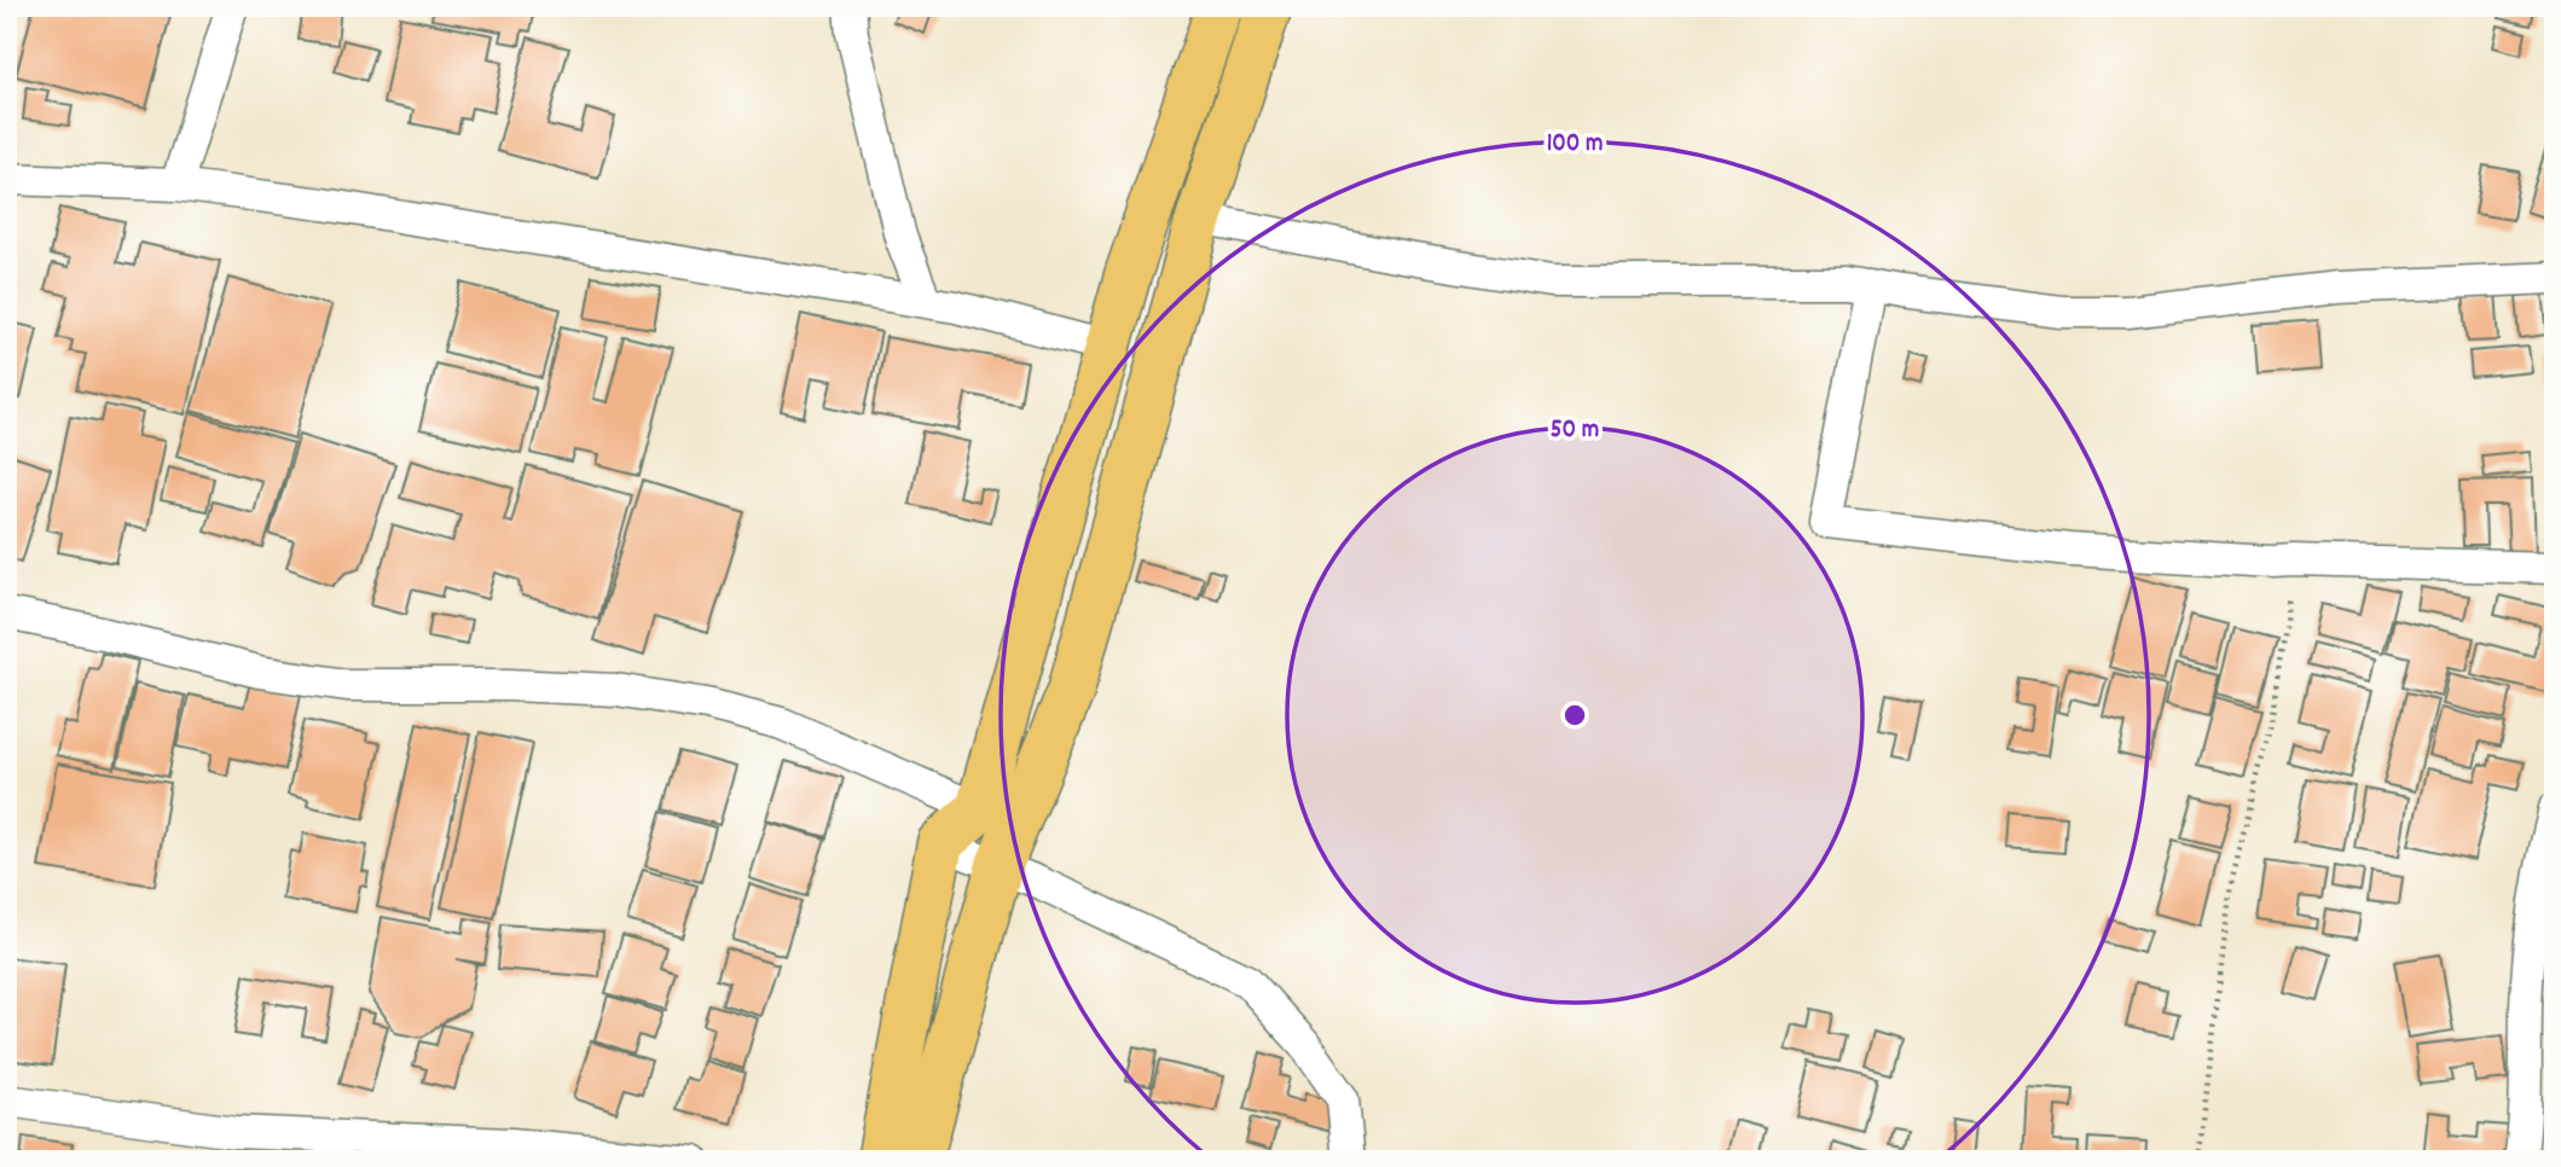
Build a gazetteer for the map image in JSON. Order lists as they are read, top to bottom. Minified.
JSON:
{"rings":["100 m","50 m"]}
